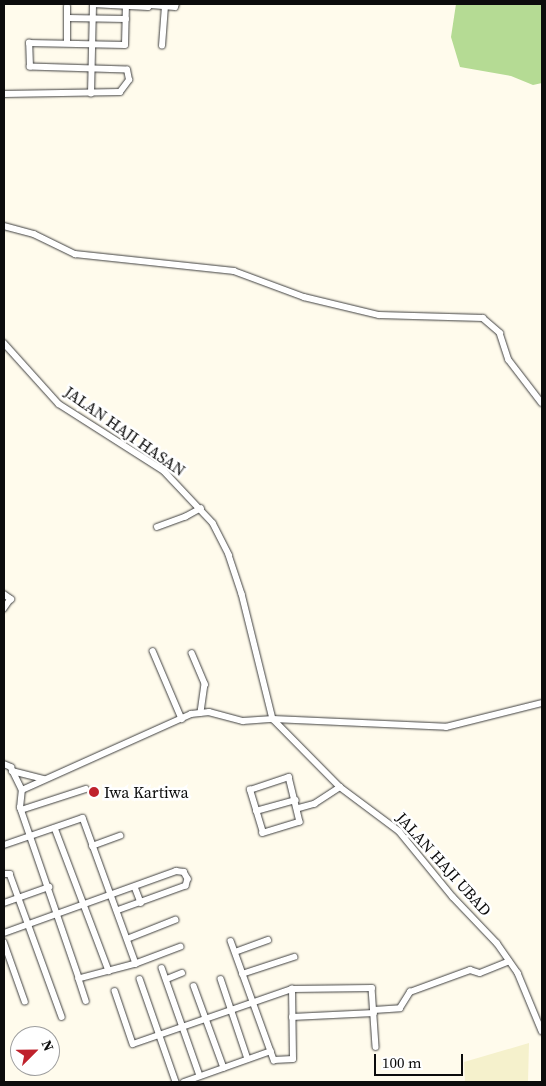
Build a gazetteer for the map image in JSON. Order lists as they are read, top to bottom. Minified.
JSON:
{"streets":{"street":["JALAN HAJI HASAN","JALAN HAJI UBAD"]},"crossings":[["JALAN HAJI HASAN","JALAN HAJI UBAD"]],"places":["Iwa Kartiwa"],"scale_bar":"100 m","north":"top right"}
